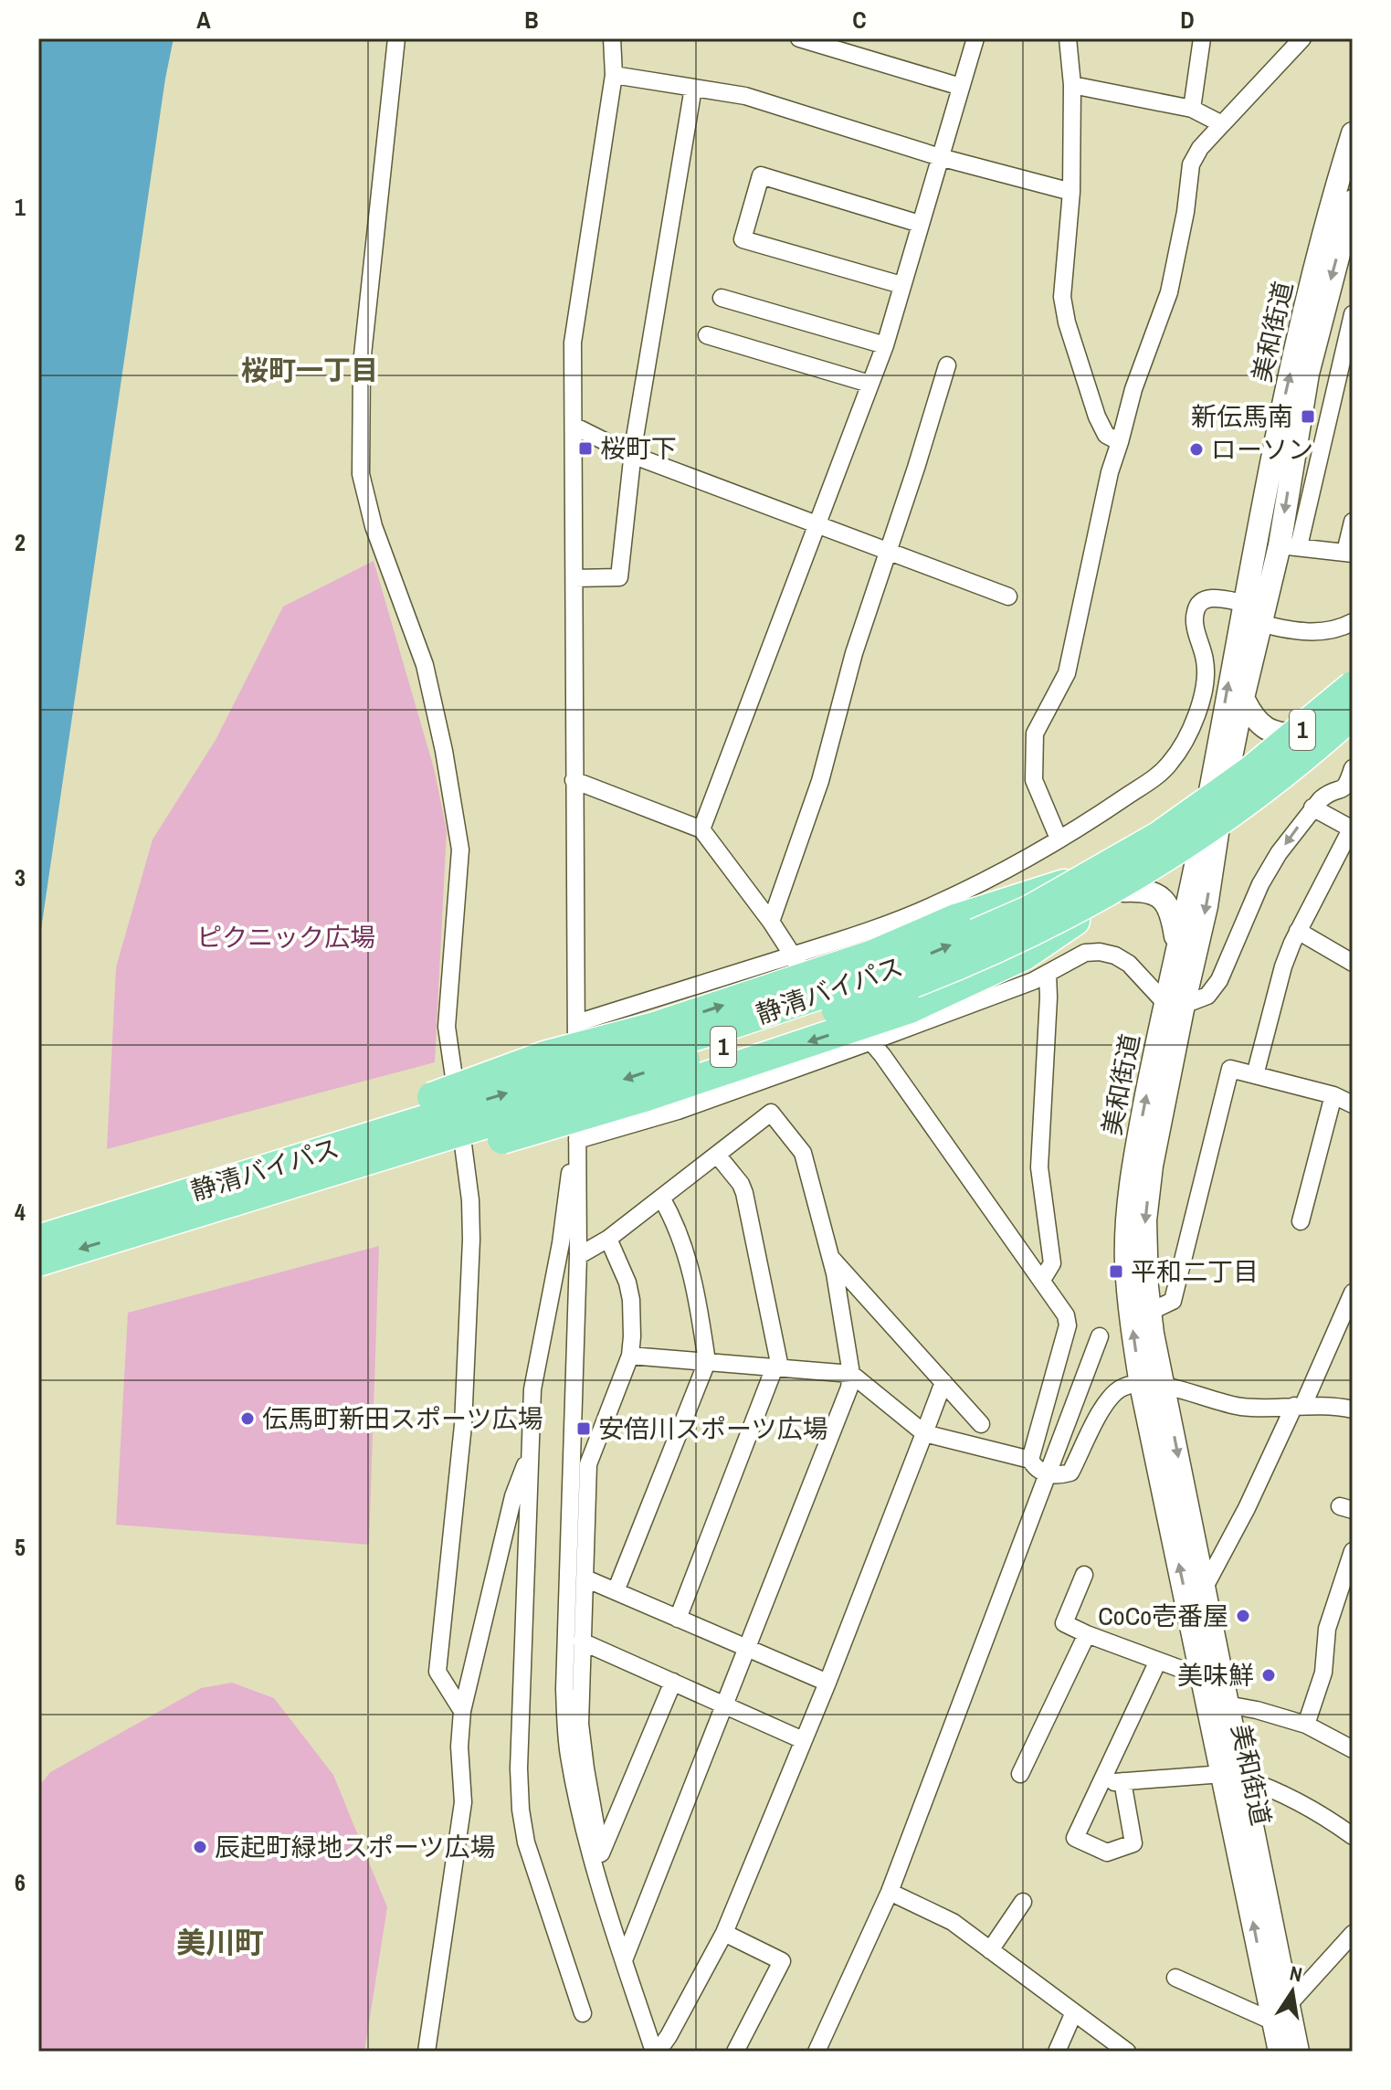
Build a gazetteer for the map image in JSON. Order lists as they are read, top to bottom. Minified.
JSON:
{"streets":{"highway":["1","静清バイパス"],"street":["美和街道"]},"districts":["桜町一丁目","美川町"],"parks":["ピクニック広場"],"places":{"transit":["新伝馬南","桜町下","平和二丁目","安倍川スポーツ広場"],"other":["ローソン","伝馬町新田スポーツ広場","CoCo壱番屋","美味鮮","辰起町緑地スポーツ広場"]},"north":"top","grid":{"columns":["A","B","C","D"],"rows":["1","2","3","4","5","6"]}}
